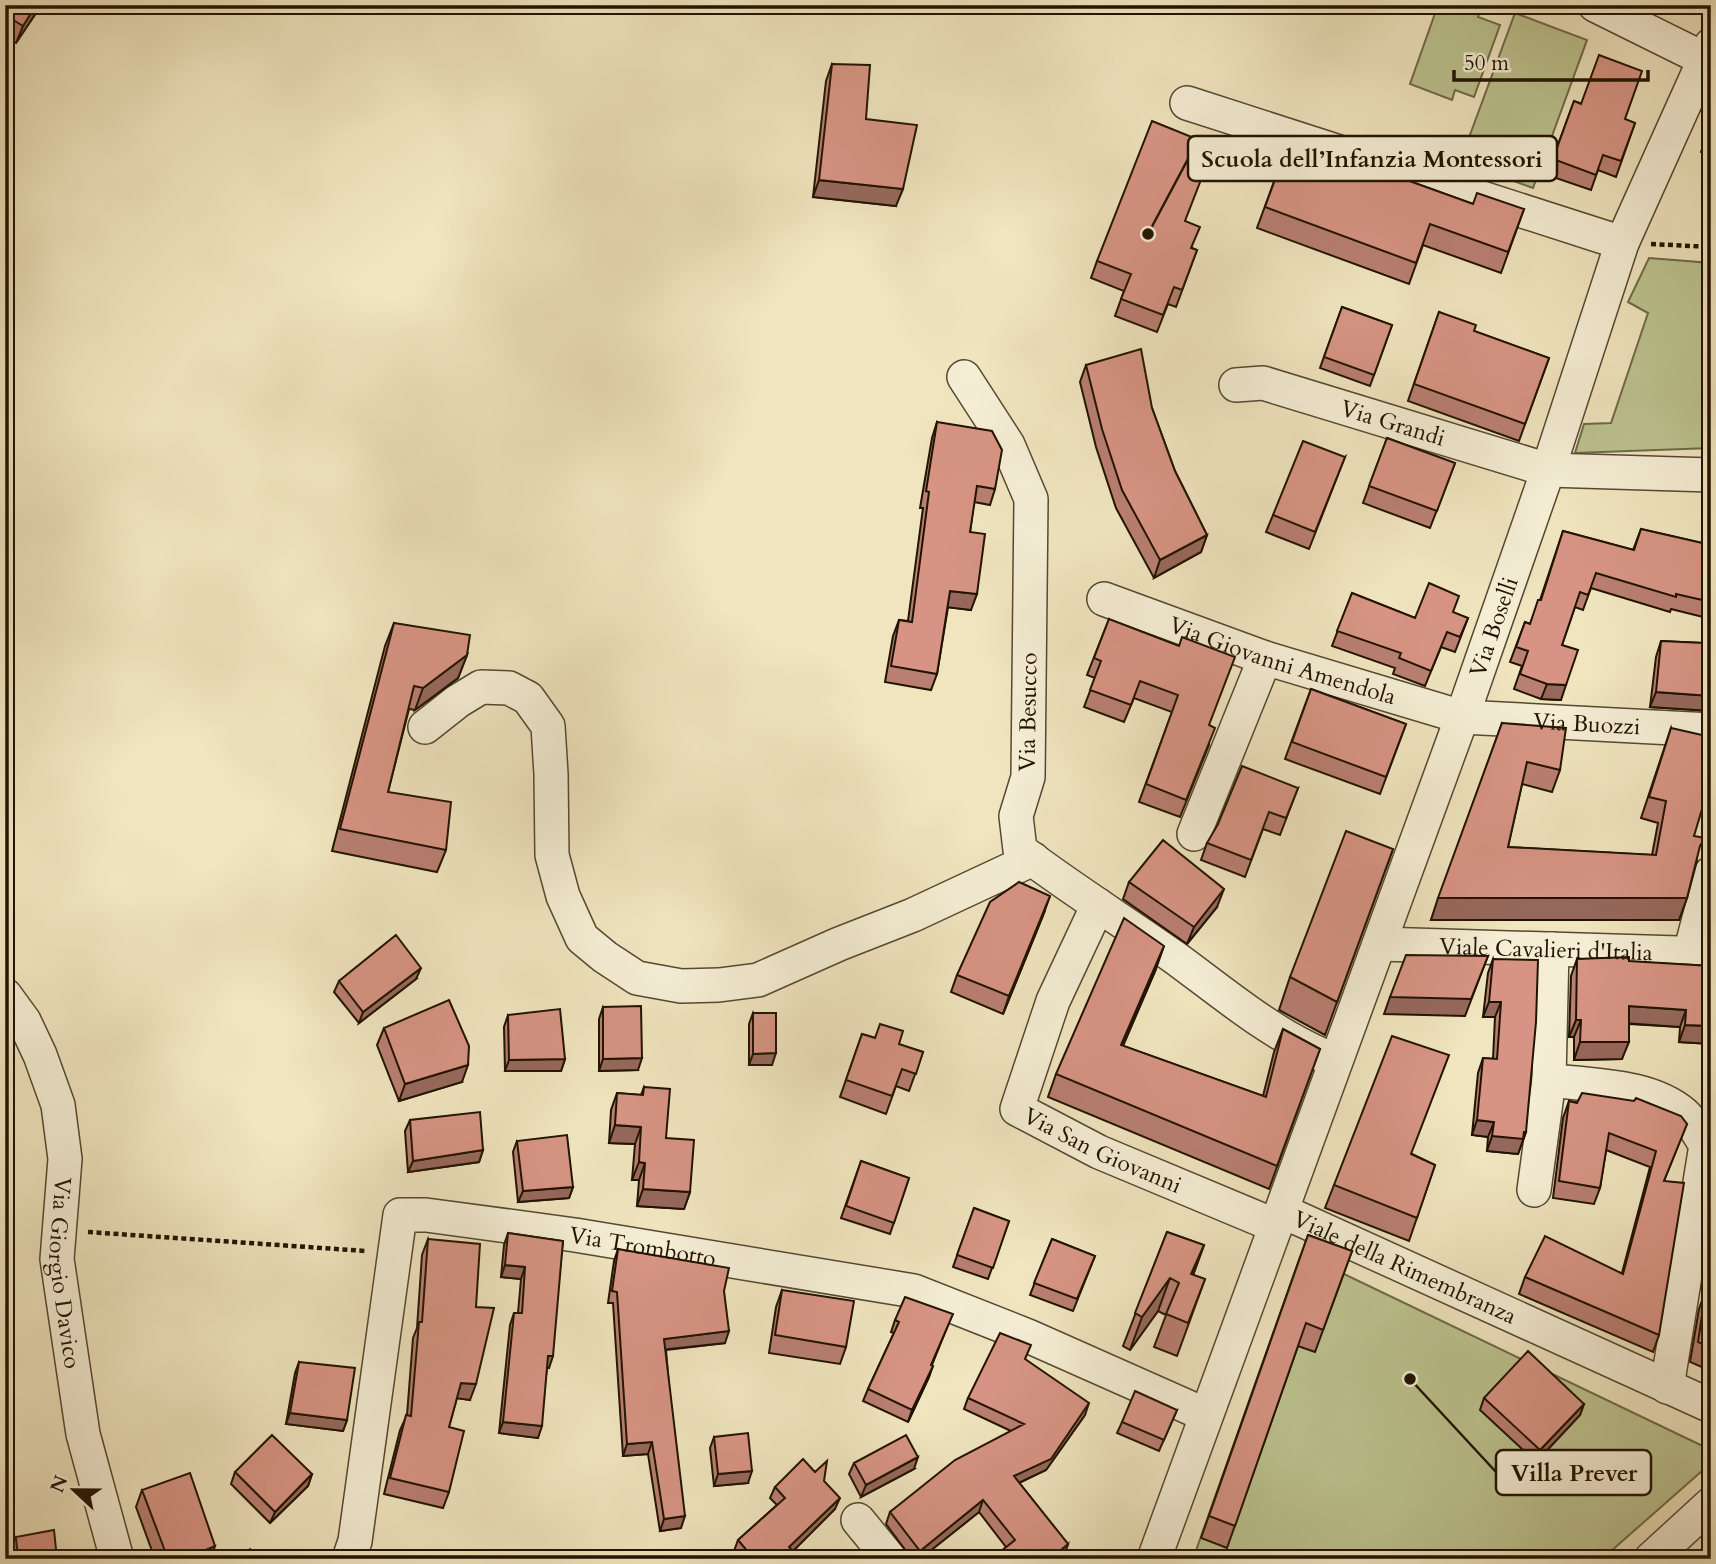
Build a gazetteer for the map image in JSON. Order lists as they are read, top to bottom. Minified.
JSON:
{"streets":{"street":["Via Grandi","Via Boselli","Via Giovanni Amendola","Via Besucco","Via Buozzi","Viale Cavalieri d'Italia","Via San Giovanni","Via Trombotto","Viale della Rimembranza","Via Giorgio Davico"]},"crossings":[["Via Grandi","Via Boselli"],["Via Boselli","Via Giovanni Amendola"],["Via Boselli","Via Besucco"],["Via Boselli","Via Buozzi"],["Via Boselli","Viale Cavalieri d'Italia"],["Via Boselli","Via San Giovanni"],["Via Boselli","Viale della Rimembranza"],["Via Giovanni Amendola","Via Buozzi"],["Via Besucco","Via San Giovanni"],["Via San Giovanni","Viale della Rimembranza"],["Via Trombotto","Viale della Rimembranza"]],"places":["Scuola dell’Infanzia Montessori","Villa Prever"],"scale_bar":"50 m","north":"left"}
